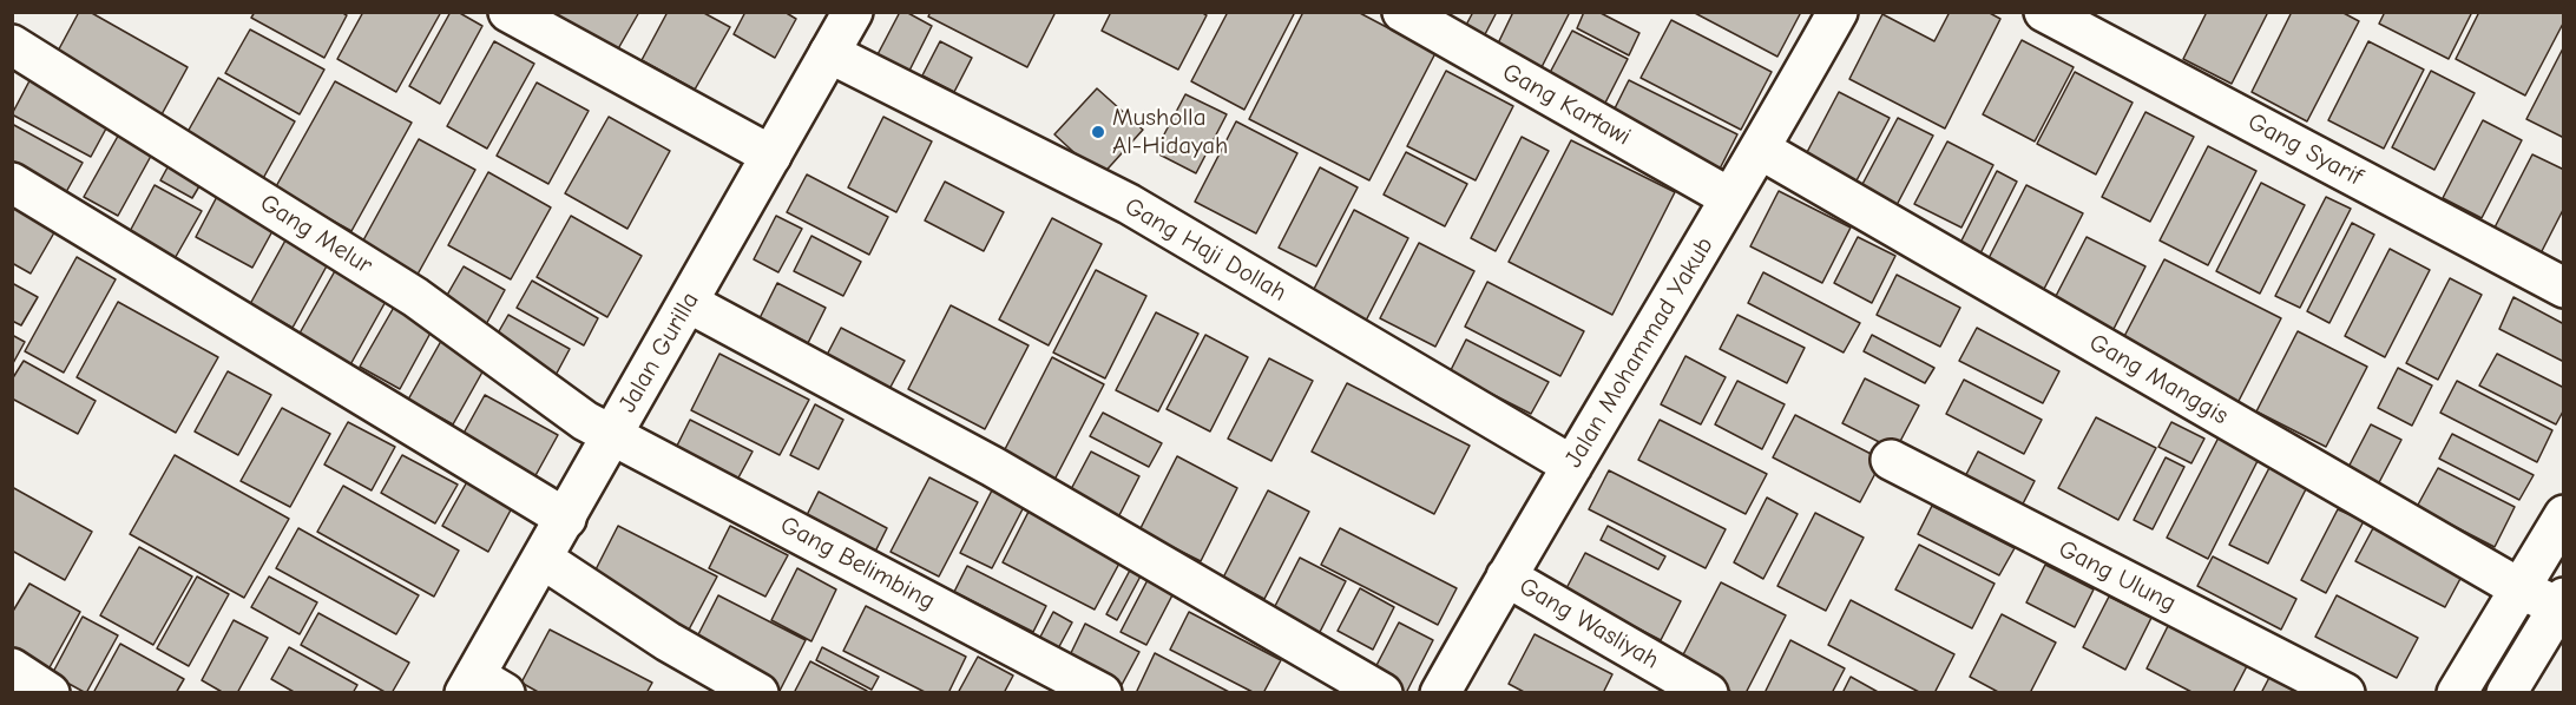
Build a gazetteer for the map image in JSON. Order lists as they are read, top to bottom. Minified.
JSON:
{"streets":{"street":["Gang Kartawi","Gang Syarif","Gang Melur","Gang Haji Dollah","Jalan Gurilla","Jalan Mohammad Yakub","Gang Manggis","Gang Belimbing","Gang Ulung","Gang Wasliyah"]},"crossings":[["Gang Kartawi","Jalan Mohammad Yakub"],["Gang Melur","Jalan Gurilla"],["Gang Melur","Gang Belimbing"],["Gang Haji Dollah","Jalan Gurilla"],["Gang Haji Dollah","Jalan Mohammad Yakub"],["Jalan Gurilla","Gang Belimbing"],["Jalan Mohammad Yakub","Gang Manggis"],["Jalan Mohammad Yakub","Gang Wasliyah"]],"places":["Musholla Al-Hidayah"]}
